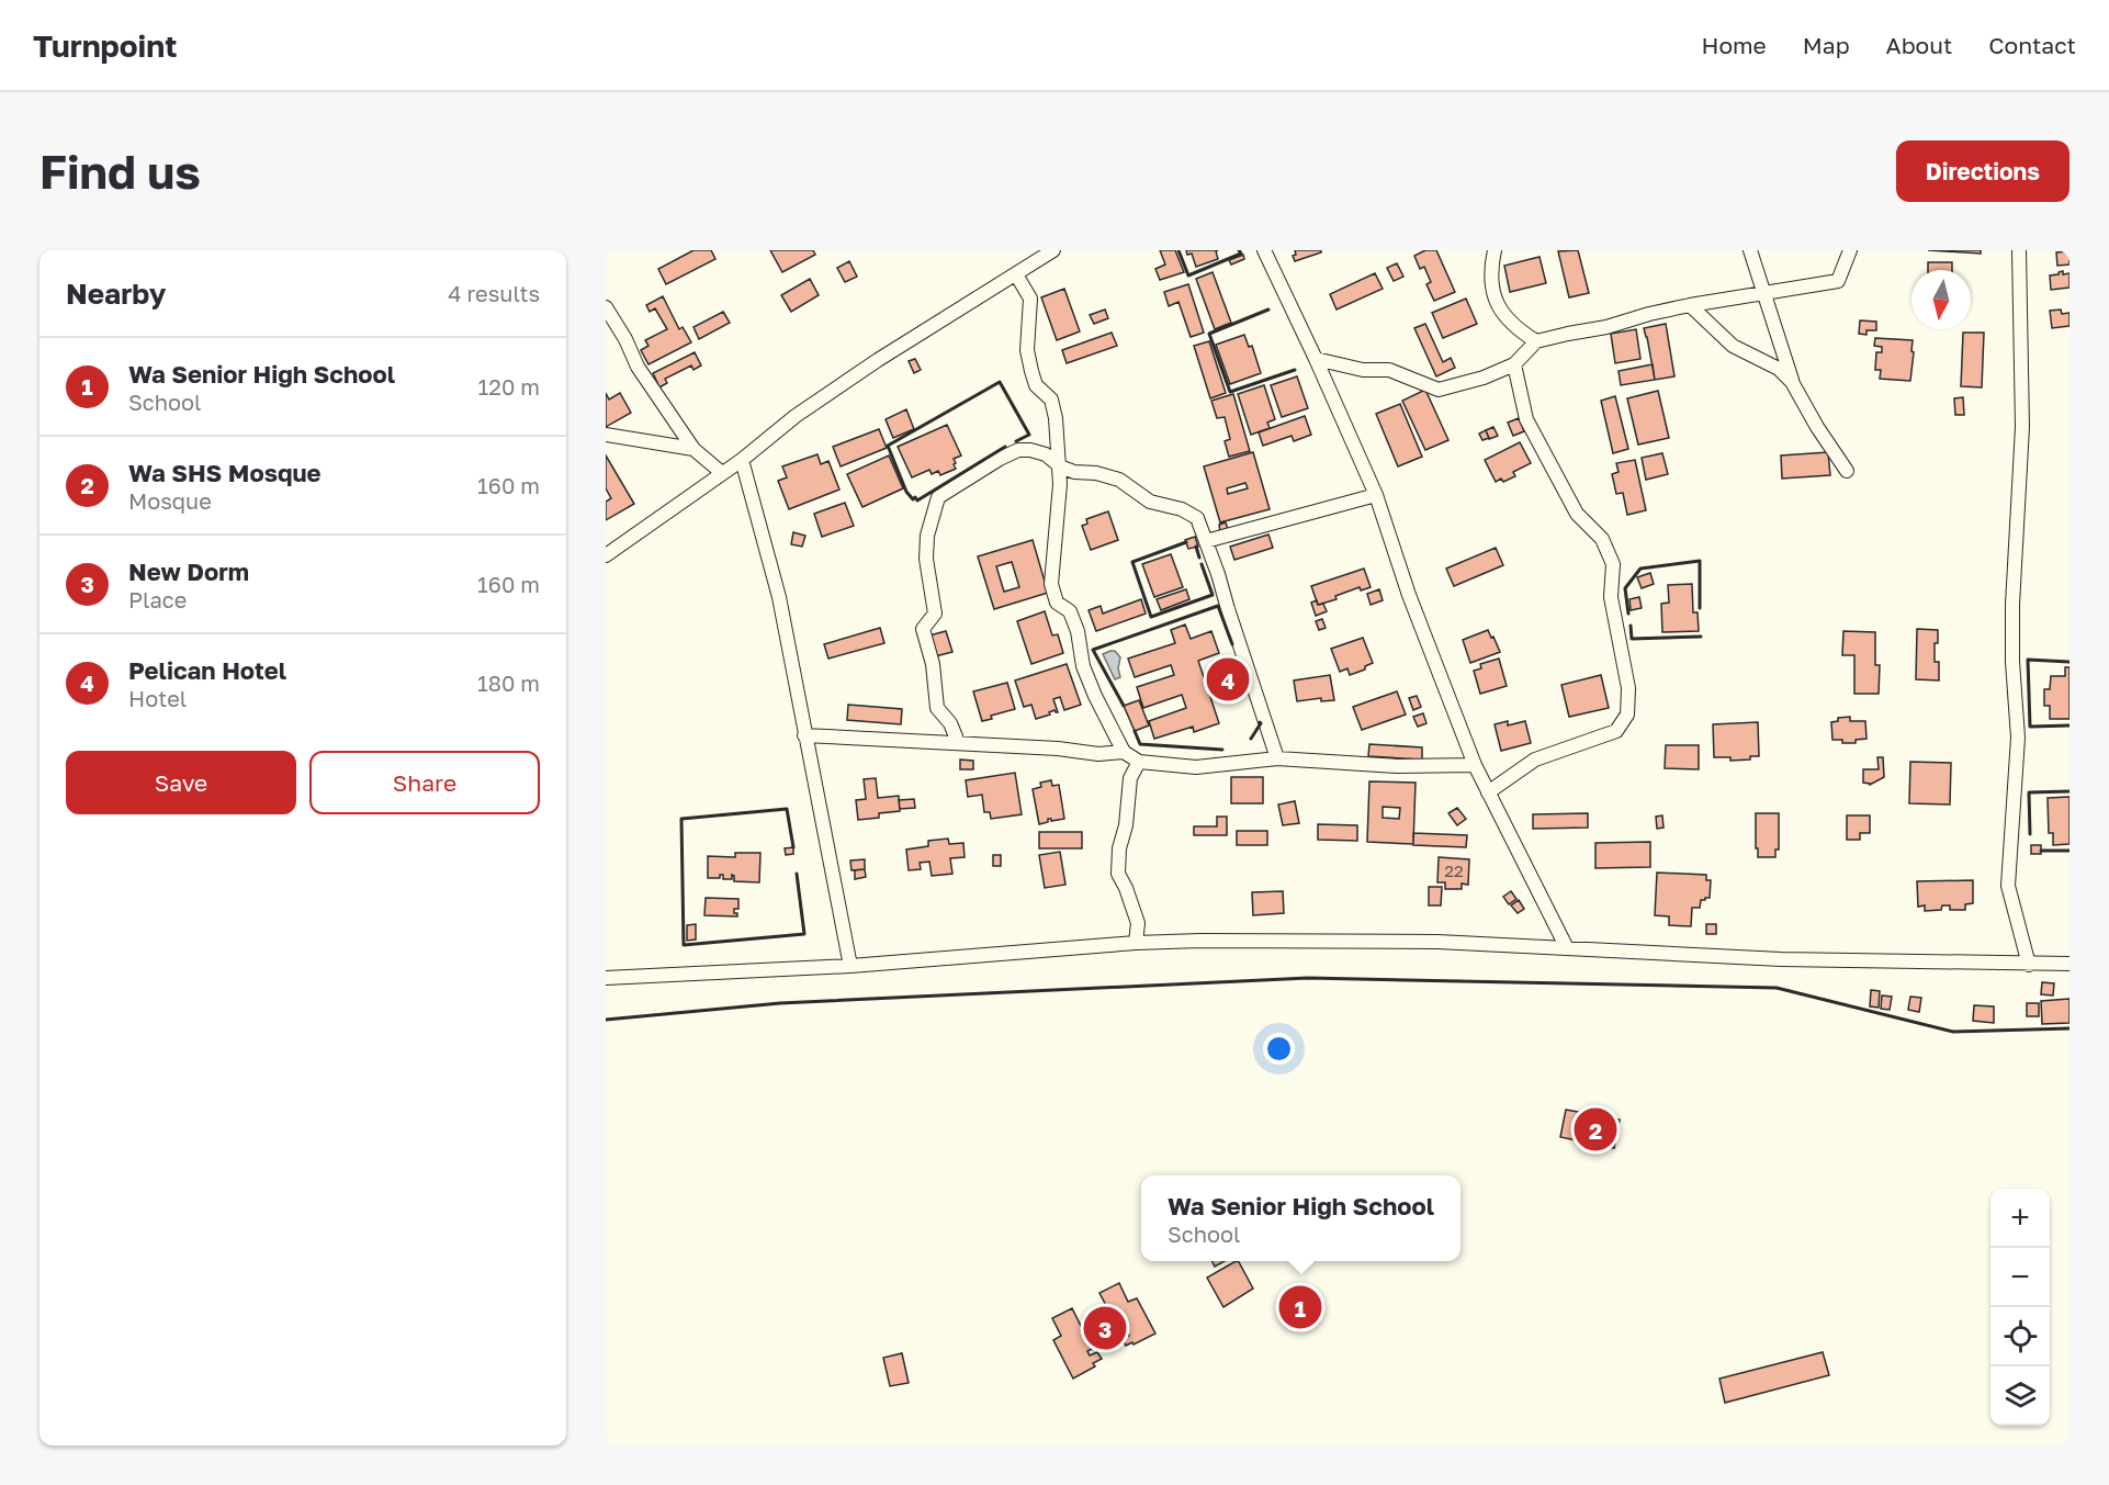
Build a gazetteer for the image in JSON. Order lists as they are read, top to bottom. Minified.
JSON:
{"house_numbers":["22"],"north":"bottom","page":{"header":"Turnpoint","nav":["Home","Map","About","Contact"],"buttons":["Directions",["Save","Share"]],"title":"Find us","heading":["Nearby","4 results"],"list":[{"mark":"1","name":"Wa Senior High School","note":"School","value":"120 m"},{"mark":"2","name":"Wa SHS Mosque","note":"Mosque","value":"160 m"},{"mark":"3","name":"New Dorm","note":"Place","value":"160 m"},{"mark":"4","name":"Pelican Hotel","note":"Hotel","value":"180 m"}],"pins":["4","2","1","3"],"popup":["Wa Senior High School","School"],"map_buttons":["+","−"]}}
